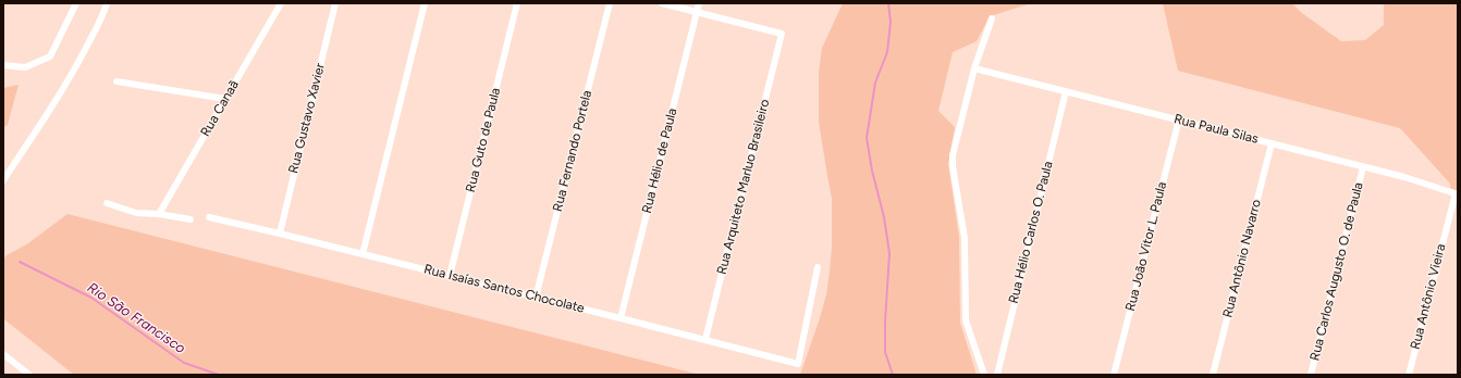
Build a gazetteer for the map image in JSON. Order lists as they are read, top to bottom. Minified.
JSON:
{"streets":{"street":["Rua Canaã","Rua Gustavo Xavier","Rua Paula Silas","Rua Guto de Paula","Rua Fernando Portela","Rua Hélio de Paula","Rua Arquiteto Marluo Brasileiro","Rua Hélio Carlos O. Paula","Rua João Vitor L. Paula","Rua Antônio Navarro","Rua Carlos Augusto O. de Paula","Rua Isaías Santos Chocolate","Rua Antônio Vieira"]},"crossings":[["Rua Gustavo Xavier","Rua Isaías Santos Chocolate"],["Rua Paula Silas","Rua Hélio Carlos O. Paula"],["Rua Paula Silas","Rua João Vitor L. Paula"],["Rua Paula Silas","Rua Antônio Navarro"],["Rua Paula Silas","Rua Carlos Augusto O. de Paula"],["Rua Paula Silas","Rua Antônio Vieira"],["Rua Guto de Paula","Rua Isaías Santos Chocolate"],["Rua Fernando Portela","Rua Isaías Santos Chocolate"],["Rua Hélio de Paula","Rua Arquiteto Marluo Brasileiro"],["Rua Hélio de Paula","Rua Isaías Santos Chocolate"],["Rua Arquiteto Marluo Brasileiro","Rua Isaías Santos Chocolate"]],"water":["Rio São Francisco"]}
